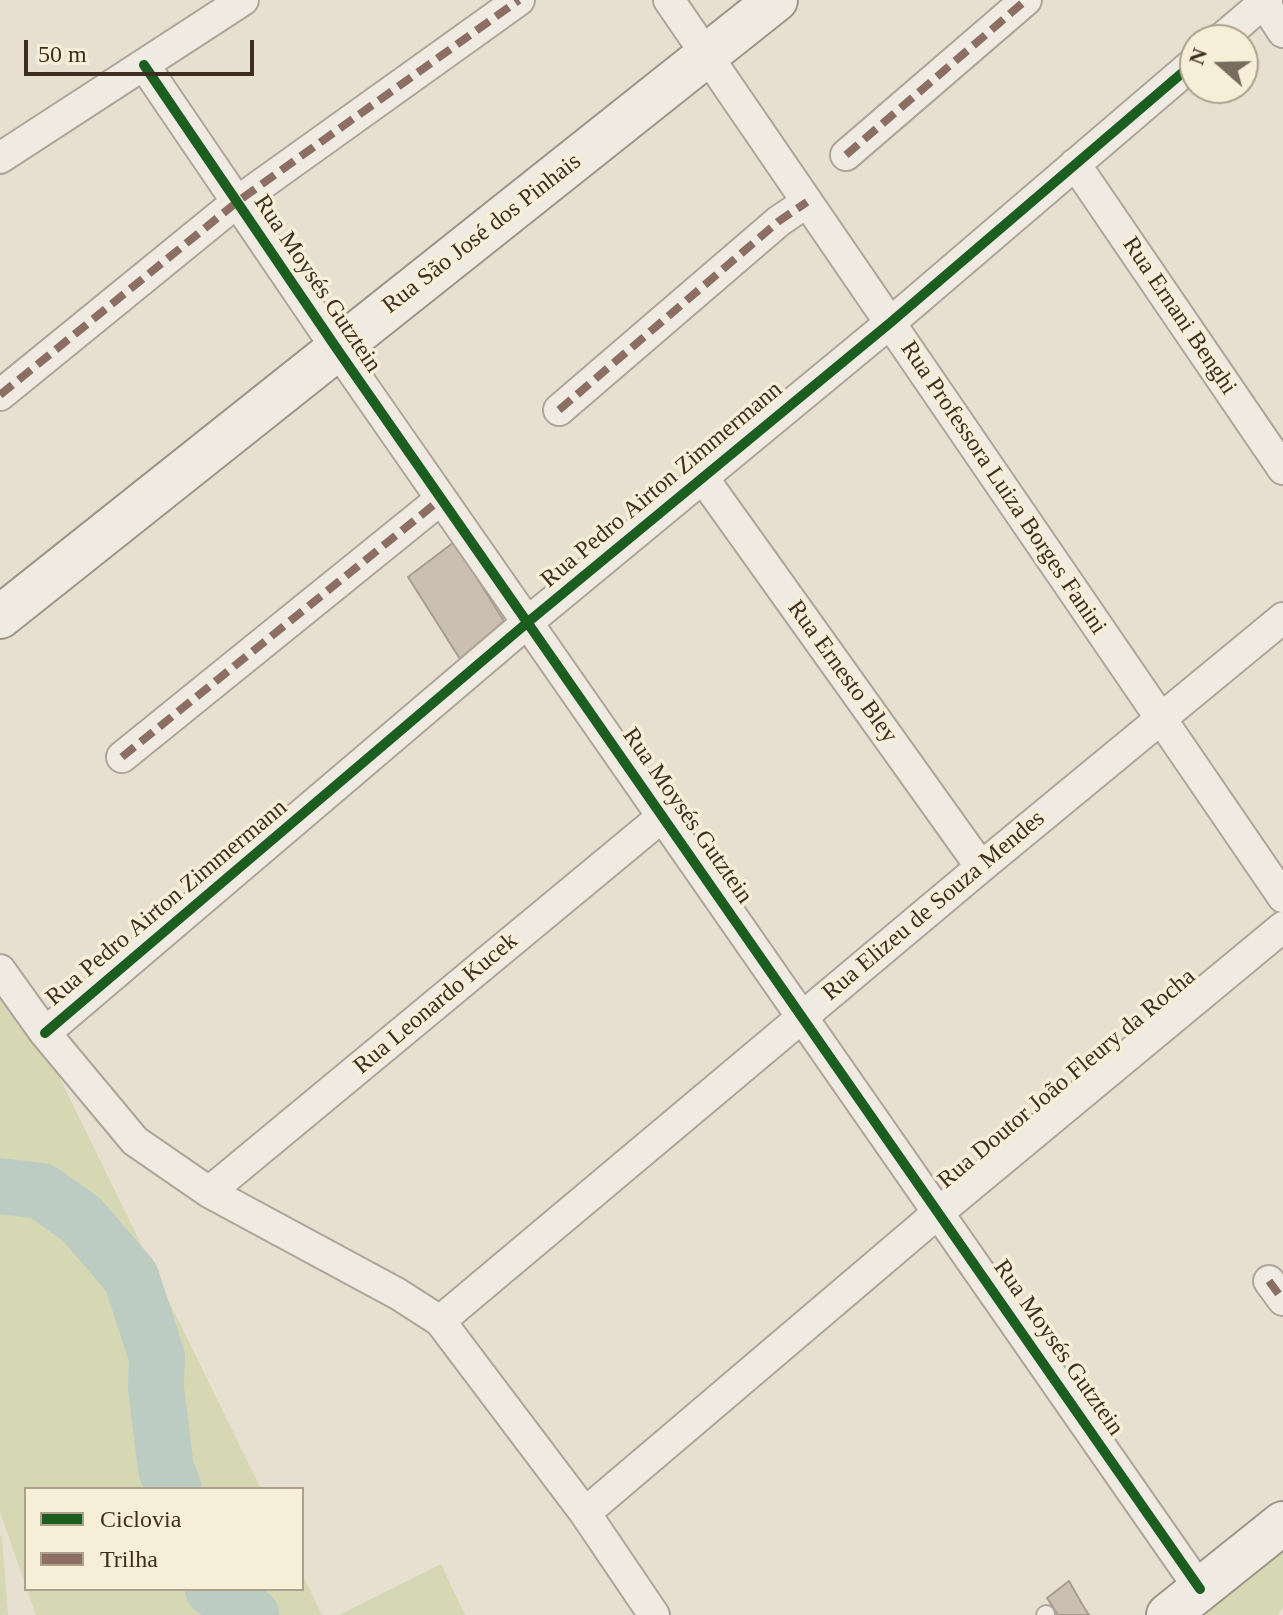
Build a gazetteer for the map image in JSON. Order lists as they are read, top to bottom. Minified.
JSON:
{"streets":{"street":["Rua São José dos Pinhais","Rua Moysés Gutztein","Rua Ernani Benghi","Rua Pedro Airton Zimmermann","Rua Professora Luiza Borges Fanini","Rua Ernesto Bley","Rua Elizeu de Souza Mendes","Rua Leonardo Kucek","Rua Doutor João Fleury da Rocha"]},"crossings":[["Rua São José dos Pinhais","Rua Moysés Gutztein"],["Rua São José dos Pinhais","Rua Professora Luiza Borges Fanini"],["Rua Moysés Gutztein","Rua Pedro Airton Zimmermann"],["Rua Moysés Gutztein","Rua Elizeu de Souza Mendes"],["Rua Moysés Gutztein","Rua Leonardo Kucek"],["Rua Moysés Gutztein","Rua Doutor João Fleury da Rocha"],["Rua Ernani Benghi","Rua Pedro Airton Zimmermann"],["Rua Pedro Airton Zimmermann","Rua Professora Luiza Borges Fanini"],["Rua Pedro Airton Zimmermann","Rua Ernesto Bley"],["Rua Professora Luiza Borges Fanini","Rua Elizeu de Souza Mendes"],["Rua Ernesto Bley","Rua Elizeu de Souza Mendes"]],"legend":["Ciclovia","Trilha"],"scale_bar":"50 m","north":"left"}
